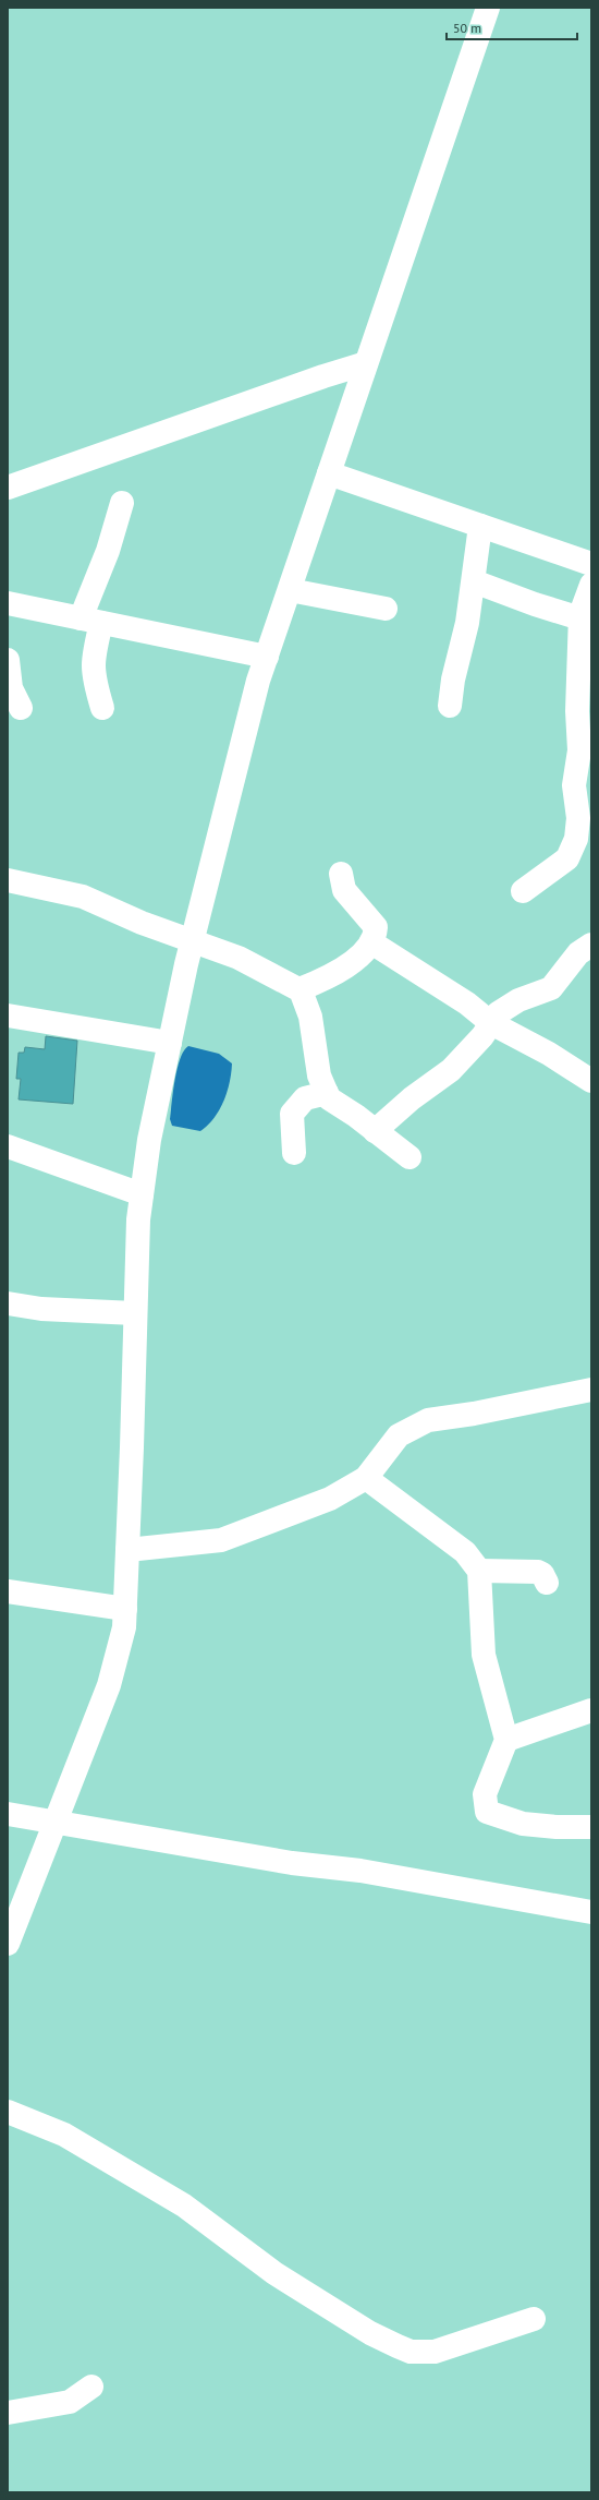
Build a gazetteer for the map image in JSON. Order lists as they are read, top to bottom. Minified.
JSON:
{"scale_bar":"50 m"}
